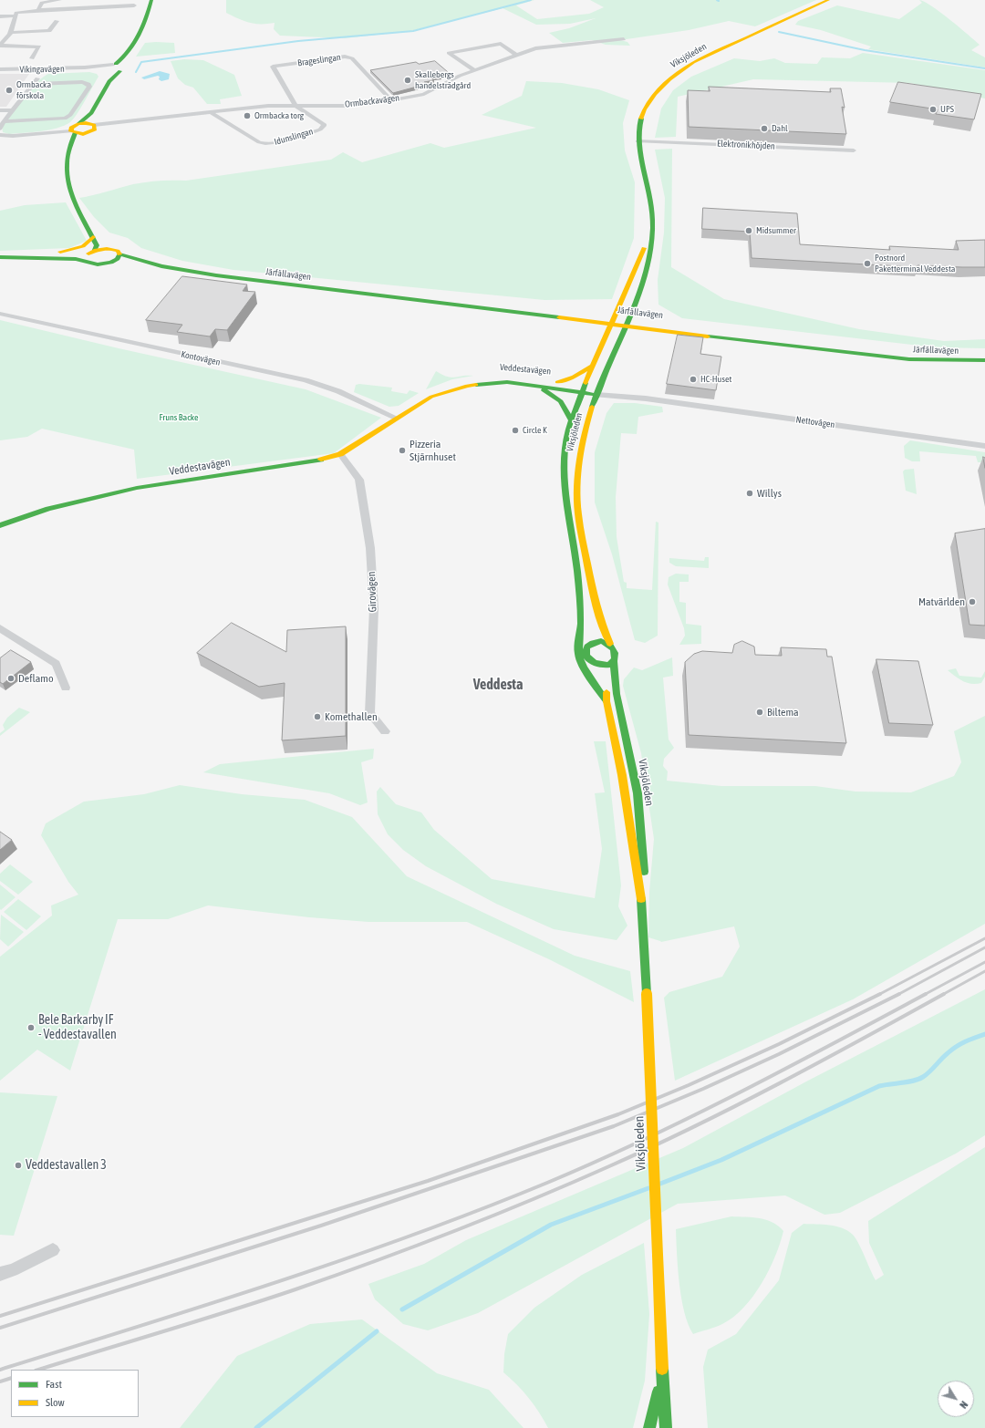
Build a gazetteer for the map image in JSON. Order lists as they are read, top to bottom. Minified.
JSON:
{"streets":{"main road":["Viksjöleden","Järfällavägen","Veddestavägen"],"street":["Brageslingan","Vikingavägen","Ormbackavägen","Idunslingan","Elektronikhöjden","Kontovägen","Nettovägen","Girovägen"]},"crossings":[["Viksjöleden","Elektronikhöjden"],["Viksjöleden","Järfällavägen"],["Viksjöleden","Veddestavägen"],["Viksjöleden","Nettovägen"],["Brageslingan","Ormbackavägen"],["Brageslingan","Idunslingan"],["Ormbackavägen","Idunslingan"],["Kontovägen","Veddestavägen"],["Veddestavägen","Nettovägen"],["Veddestavägen","Girovägen"]],"districts":["Veddesta"],"parks":["Fruns Backe"],"places":["Skallebergs handelsträdgård","Ormbacka förskola","UPS","Ormbacka torg","Dahl","Midsummer","Postnord Paketterminal Veddesta","HC-Huset","Circle K","Pizzeria Stjärnhuset","Willys","Matvärlden","Deflamo","Biltema","Komethallen","Bele Barkarby IF - Veddestavallen","Veddestavallen 3"],"legend":["Fast","Slow"],"north":"bottom right"}
